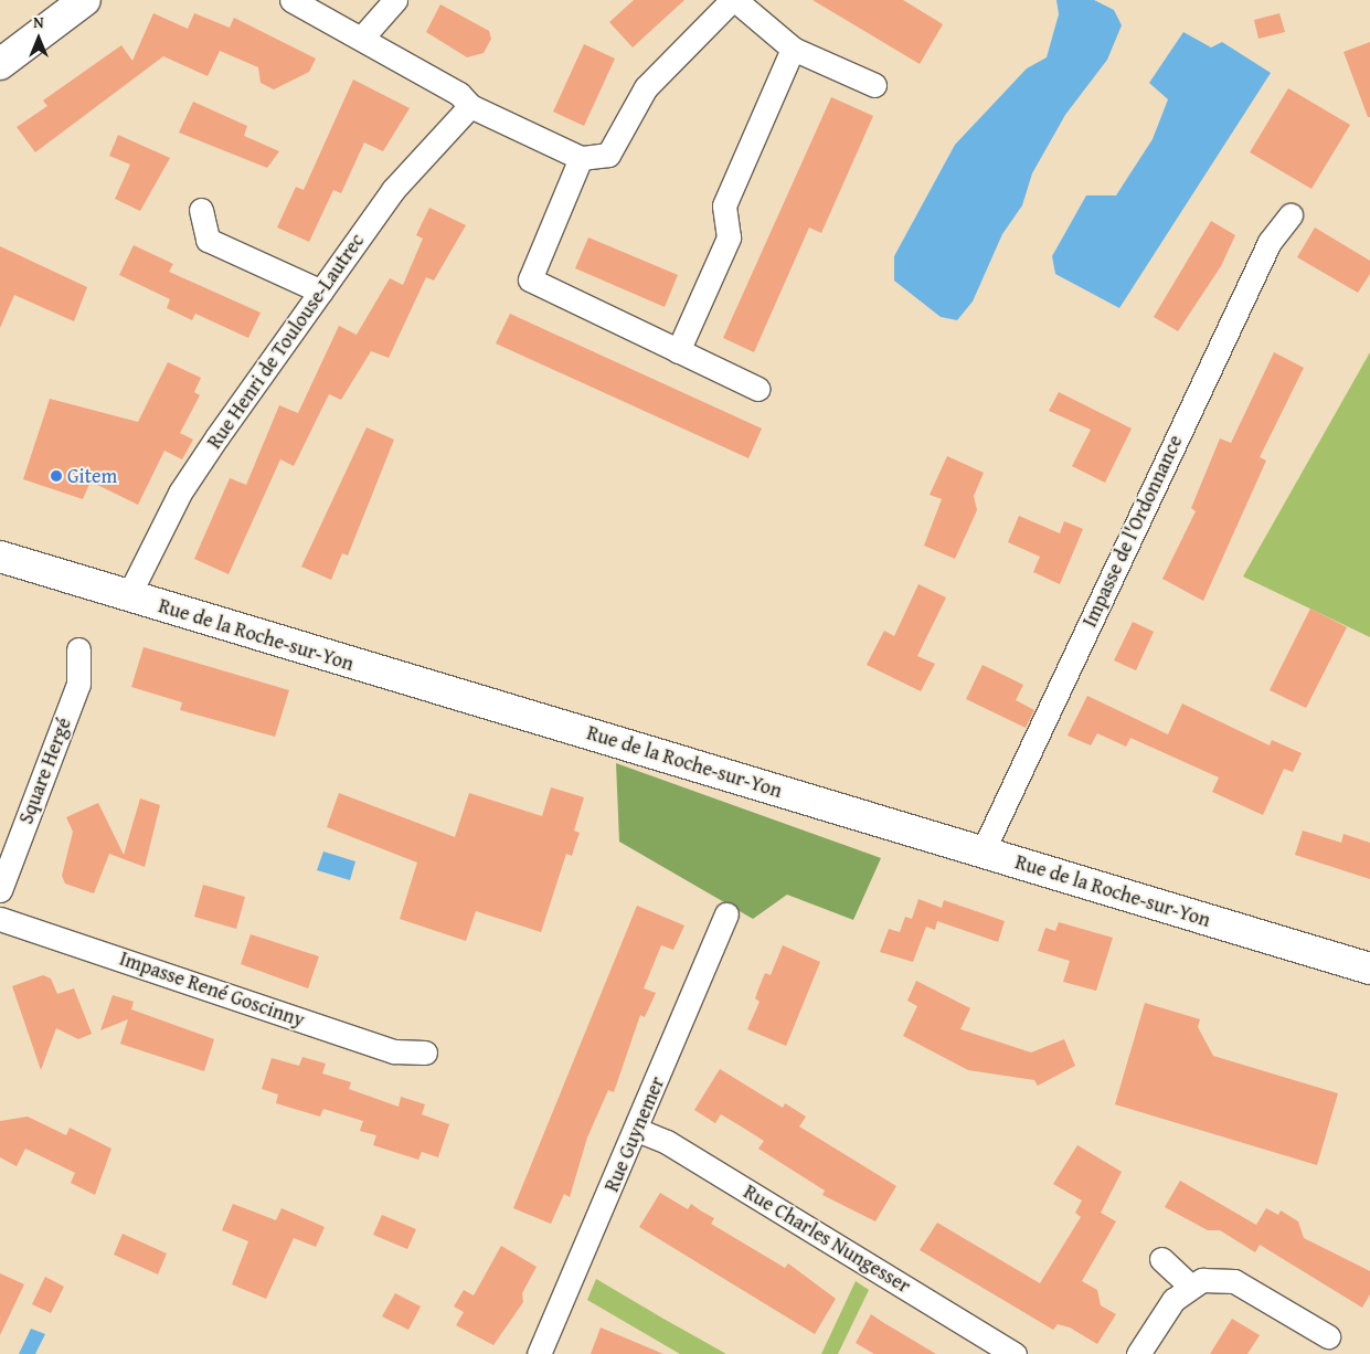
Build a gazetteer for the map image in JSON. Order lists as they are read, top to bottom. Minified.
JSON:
{"streets":{"main road":["Rue de la Roche-sur-Yon"],"street":["Rue Henri de Toulouse-Lautrec","Impasse de l'Ordonnance","Square Hergé","Impasse René Goscinny","Rue Guynemer","Rue Charles Nungesser"]},"crossings":[["Rue Henri de Toulouse-Lautrec","Rue de la Roche-sur-Yon"],["Impasse de l'Ordonnance","Rue de la Roche-sur-Yon"],["Rue Guynemer","Rue Charles Nungesser"]],"places":["Gitem"],"north":"top"}
